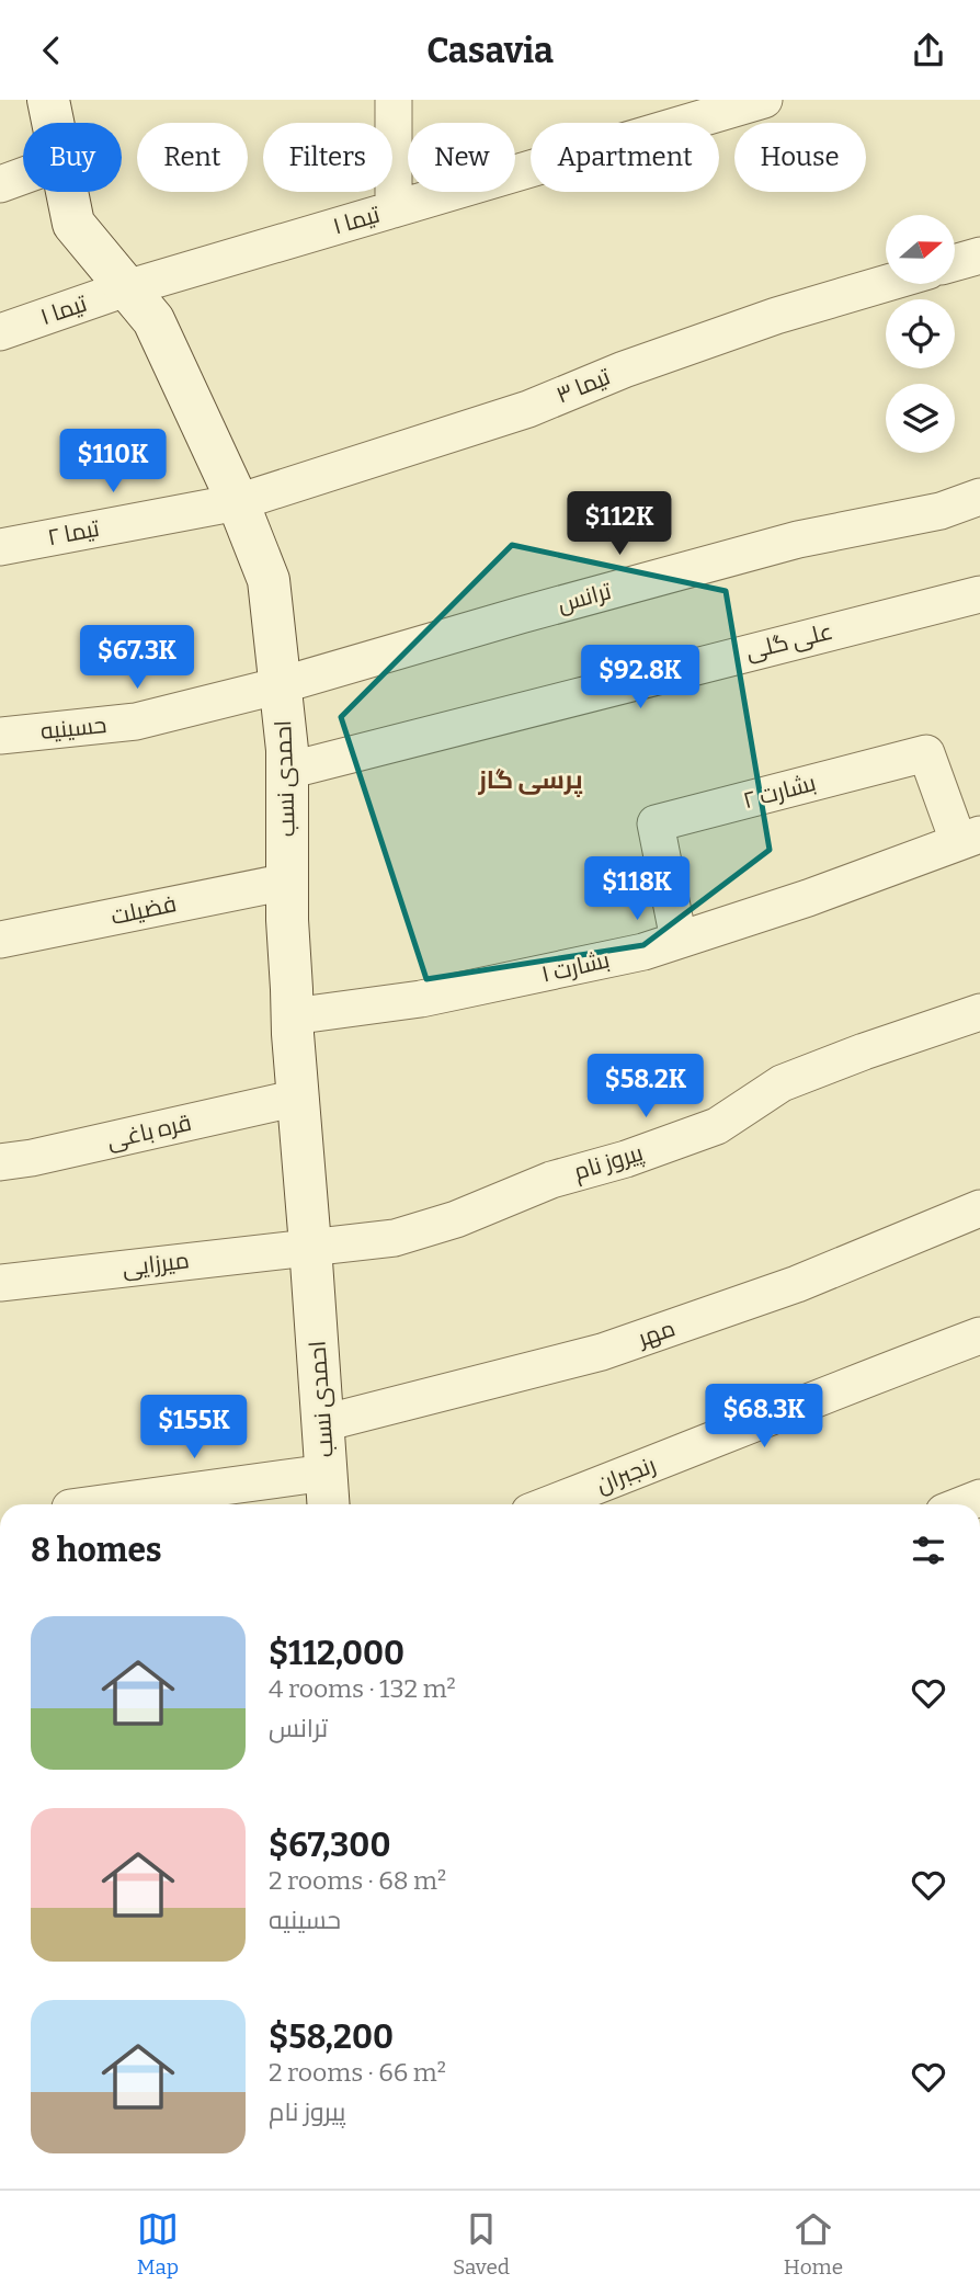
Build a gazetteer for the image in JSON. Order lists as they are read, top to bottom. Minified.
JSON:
{"streets":{"street":["تیما ۱","۱ تیما","تیما ۳","تیما ۲","ترانس","علی گلی","حسینیه","احمدی نسب","بشارت ۲","فضیلت","بشارت ۱","قره باغی","پیروز نام","میرزایی","مهر","رنجبران"]},"crossings":[["تیما ۱","۱ تیما"],["تیما ۱","احمدی نسب"],["۱ تیما","احمدی نسب"],["تیما ۳","تیما ۲"],["تیما ۳","احمدی نسب"],["تیما ۲","احمدی نسب"],["ترانس","حسینیه"],["ترانس","احمدی نسب"],["علی گلی","احمدی نسب"],["حسینیه","احمدی نسب"],["احمدی نسب","فضیلت"],["احمدی نسب","بشارت ۱"],["احمدی نسب","قره باغی"],["احمدی نسب","پیروز نام"],["احمدی نسب","میرزایی"],["احمدی نسب","مهر"],["بشارت ۲","بشارت ۱"],["پیروز نام","میرزایی"]],"districts":["پرسی گاز"],"north":"right","page":{"header":"Casavia","chip":["Buy","Rent","Filters","New","Apartment","House"],"price":["$110K","$112K","$67.3K","$92.8K","$118K","$58.2K","$68.3K","$155K"],"heading":"8 homes","list":[{"name":"$112,000","note":"4 rooms · 132 m² · ترانس"},{"name":"$67,300","note":"2 rooms · 68 m² · حسینیه"},{"name":"$58,200","note":"2 rooms · 66 m² · پیروز نام"}],"tabs":["Map","Saved","Home"]}}
